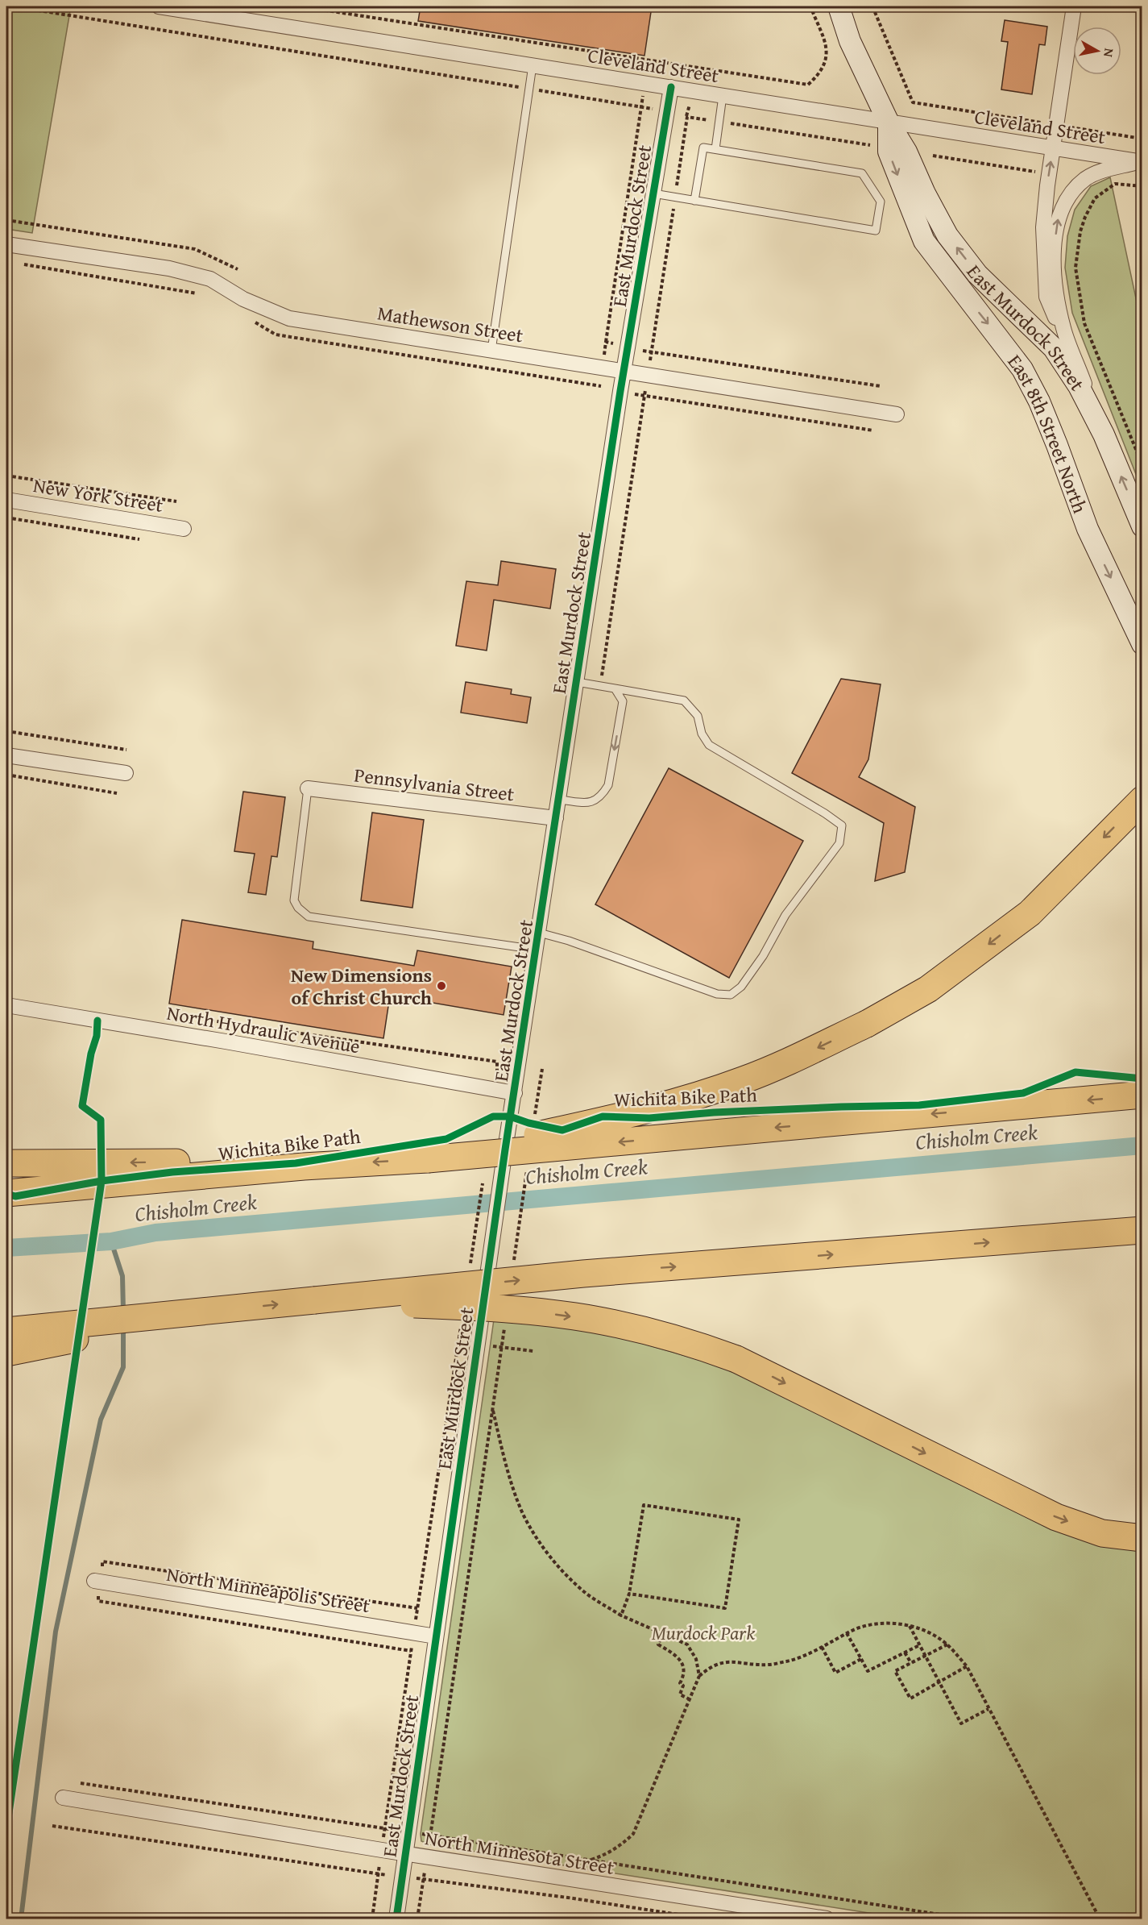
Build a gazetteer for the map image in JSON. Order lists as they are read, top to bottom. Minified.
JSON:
{"streets":{"street":["Cleveland Street","East Murdock Street","Mathewson Street","East 8th Street North","New York Street","Pennsylvania Street","North Hydraulic Avenue","North Minneapolis Street","North Minnesota Street"],"cycle path":["Wichita Bike Path"]},"crossings":[["Cleveland Street","East Murdock Street"],["East Murdock Street","Mathewson Street"],["East Murdock Street","East 8th Street North"],["East Murdock Street","Pennsylvania Street"],["East Murdock Street","North Hydraulic Avenue"],["East Murdock Street","North Minneapolis Street"],["East Murdock Street","North Minnesota Street"]],"water":["Chisholm Creek"],"parks":["Murdock Park"],"places":["New Dimensions of Christ Church"],"north":"right"}
